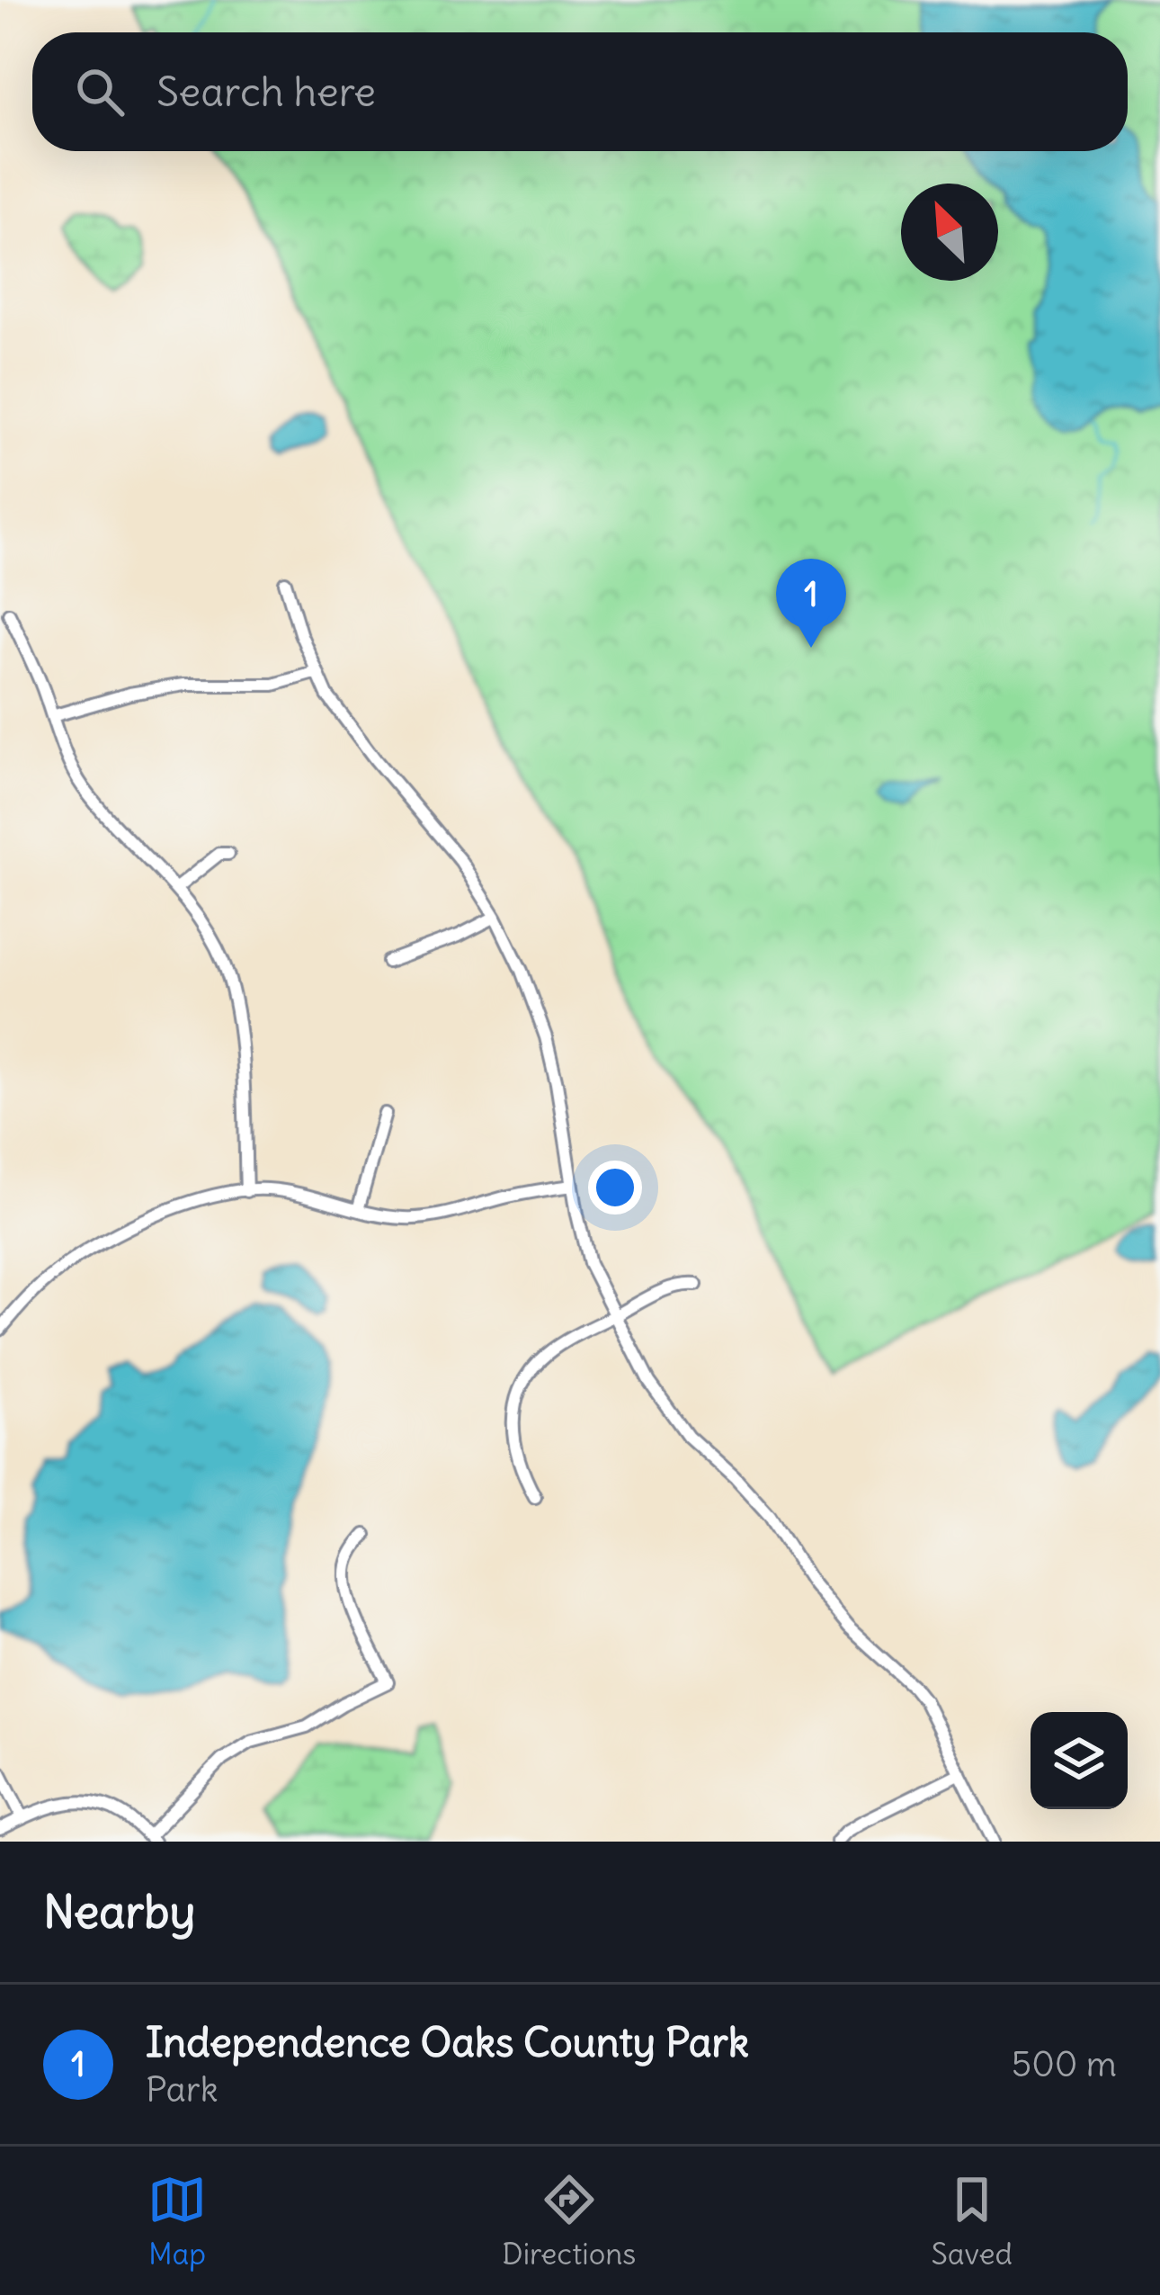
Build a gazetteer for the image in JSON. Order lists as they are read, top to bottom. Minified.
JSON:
{"north":"top left","page":{"search":"Search here","pins":"1","heading":"Nearby","list":[{"mark":"1","name":"Independence Oaks County Park","note":"Park","value":"500 m"}],"nav":["Map","Directions","Saved"]}}
